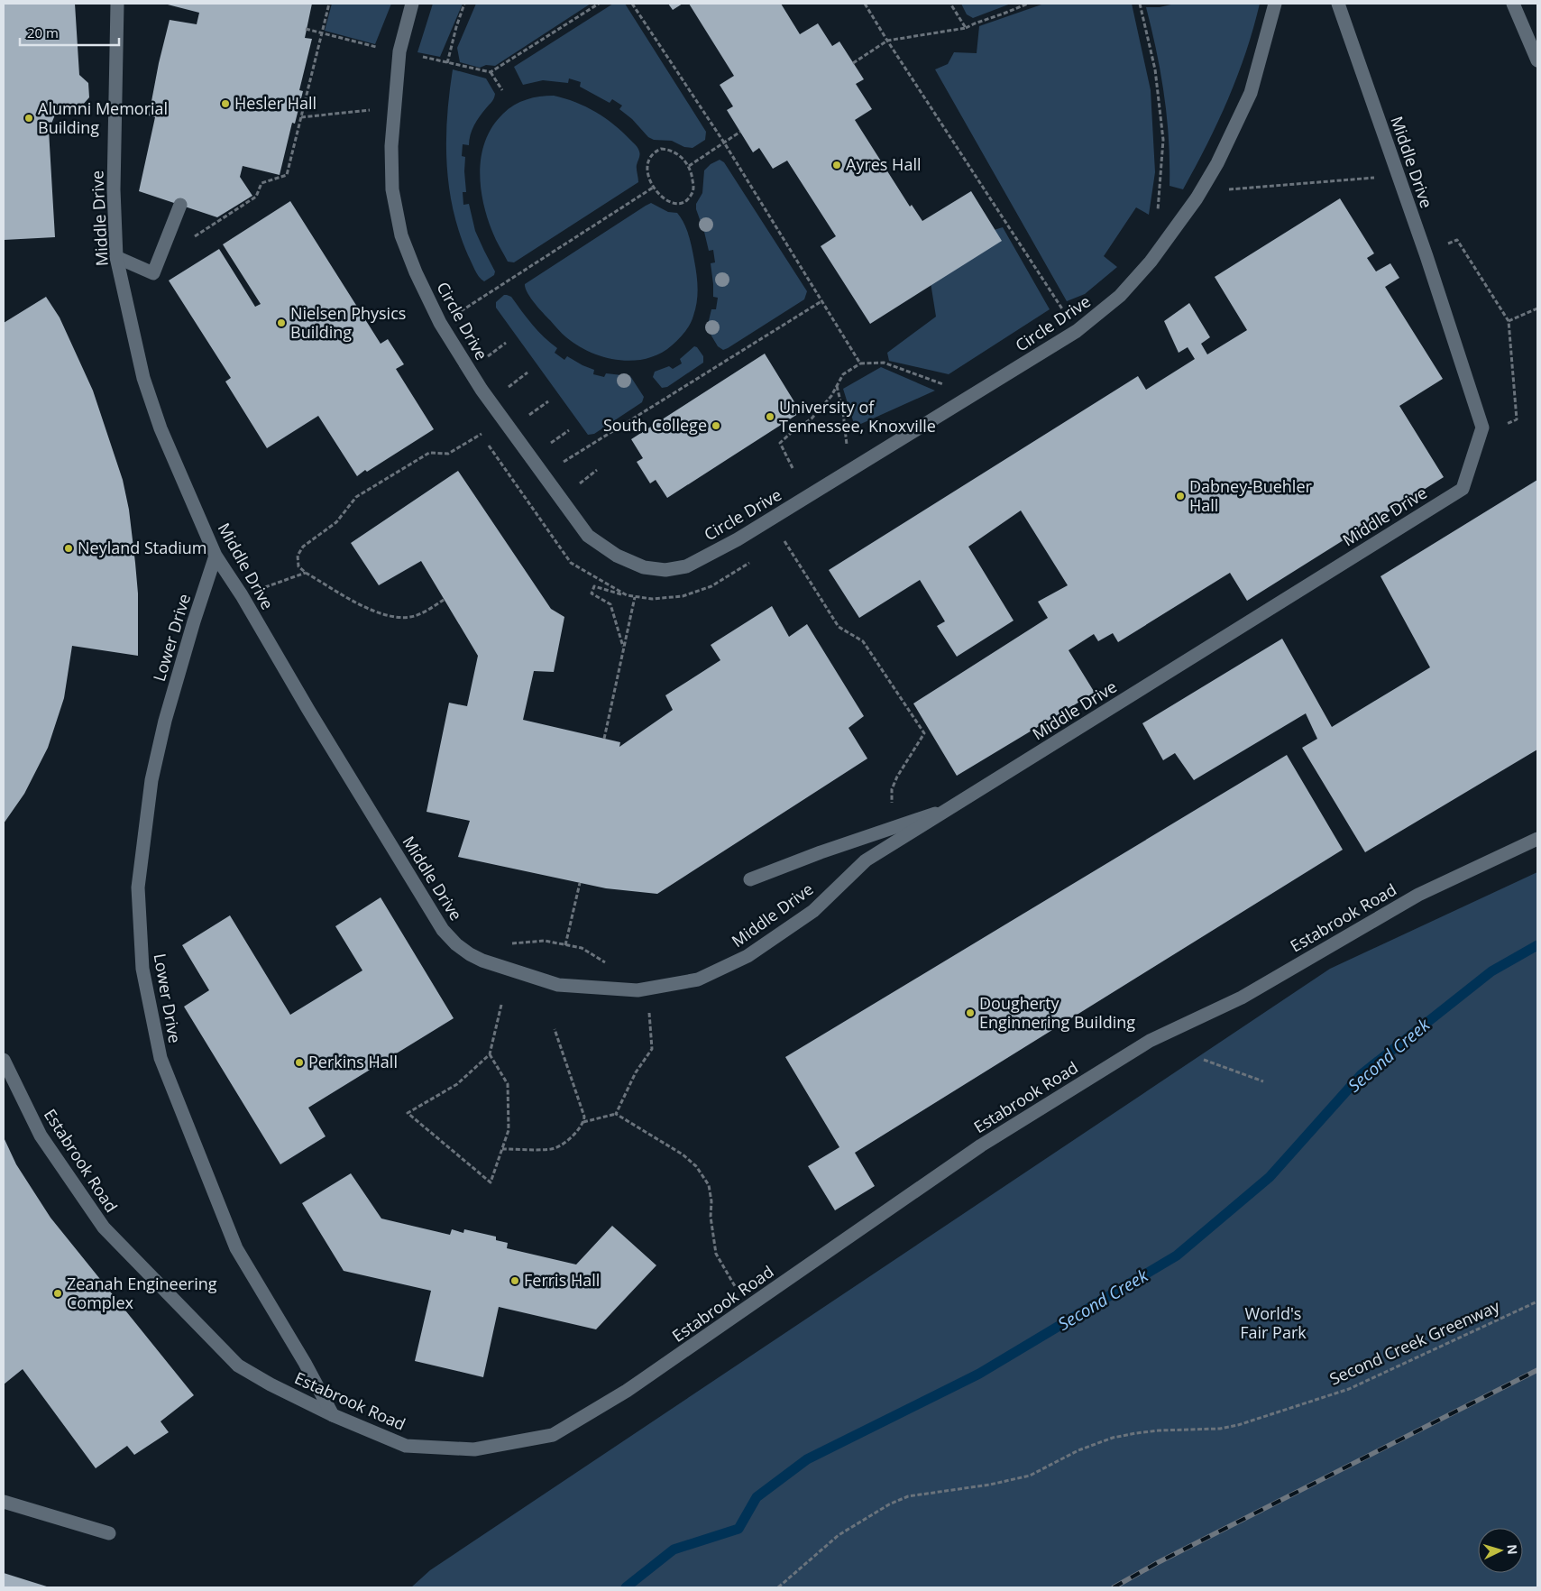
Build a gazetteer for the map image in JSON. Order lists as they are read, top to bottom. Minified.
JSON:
{"streets":{"street":["Middle Drive","Circle Drive","Lower Drive","Estabrook Road"],"path":["Second Creek Greenway"]},"crossings":[["Middle Drive","Lower Drive"],["Lower Drive","Estabrook Road"]],"water":["Second Creek"],"parks":["World's Fair Park"],"places":["Hesler Hall","Alumni Memorial Building","Ayres Hall","Nielsen Physics Building","University of Tennessee, Knoxville","South College","Dabney-Buehler Hall","Neyland Stadium","Dougherty Enginnering Building","Perkins Hall","Ferris Hall","Zeanah Engineering Complex"],"scale_bar":"20 m","north":"right"}
